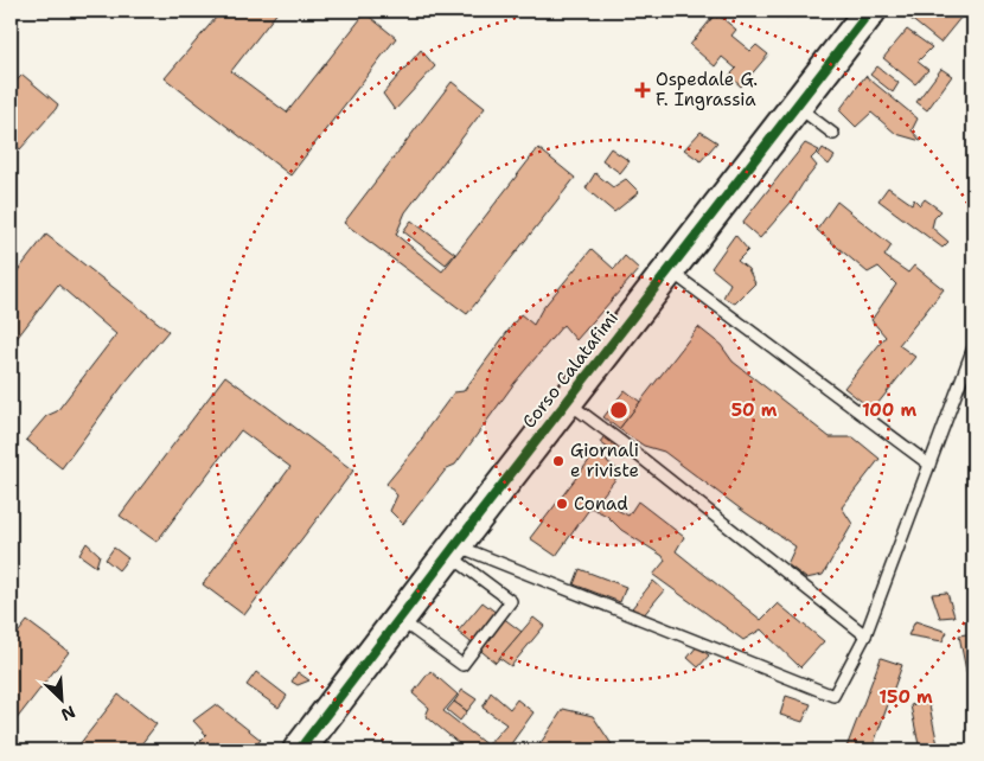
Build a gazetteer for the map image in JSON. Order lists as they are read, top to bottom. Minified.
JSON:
{"streets":{"main road":["Corso Calatafimi"]},"places":{"health":["Ospedale G. F. Ingrassia"],"other":["Giornali e riviste","Conad"]},"north":"bottom right","rings":["50 m","100 m","150 m"]}
